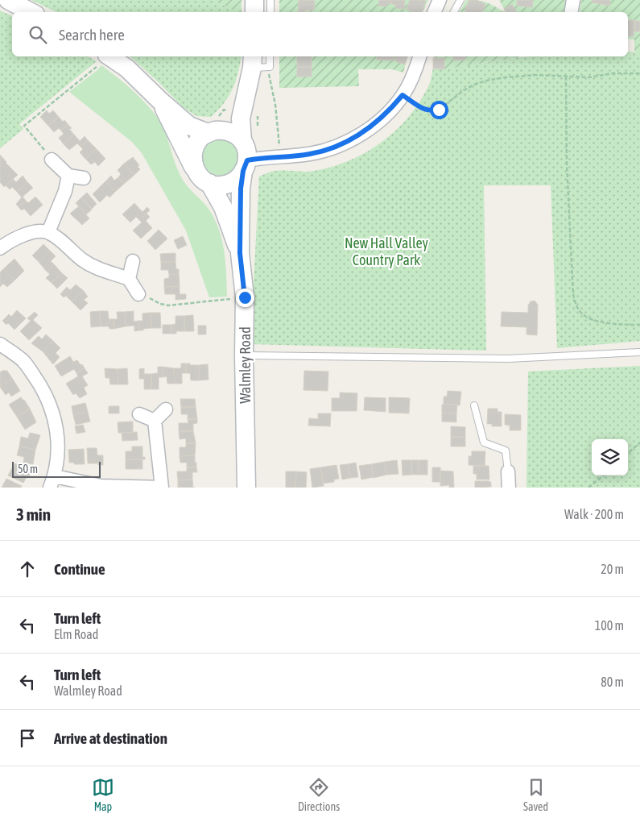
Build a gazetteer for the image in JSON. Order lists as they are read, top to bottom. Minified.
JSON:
{"streets":{"main road":["Walmley Road"]},"parks":["New Hall Valley Country Park"],"scale_bar":"50 m","page":{"search":"Search here","scale":"50 m","heading":["3 min","Walk · 200 m"],"list":[["Continue","20 m"],["Turn left","Elm Road","100 m"],["Turn left","Walmley Road","80 m"],"Arrive at destination"],"nav":["Map","Directions","Saved"]}}
